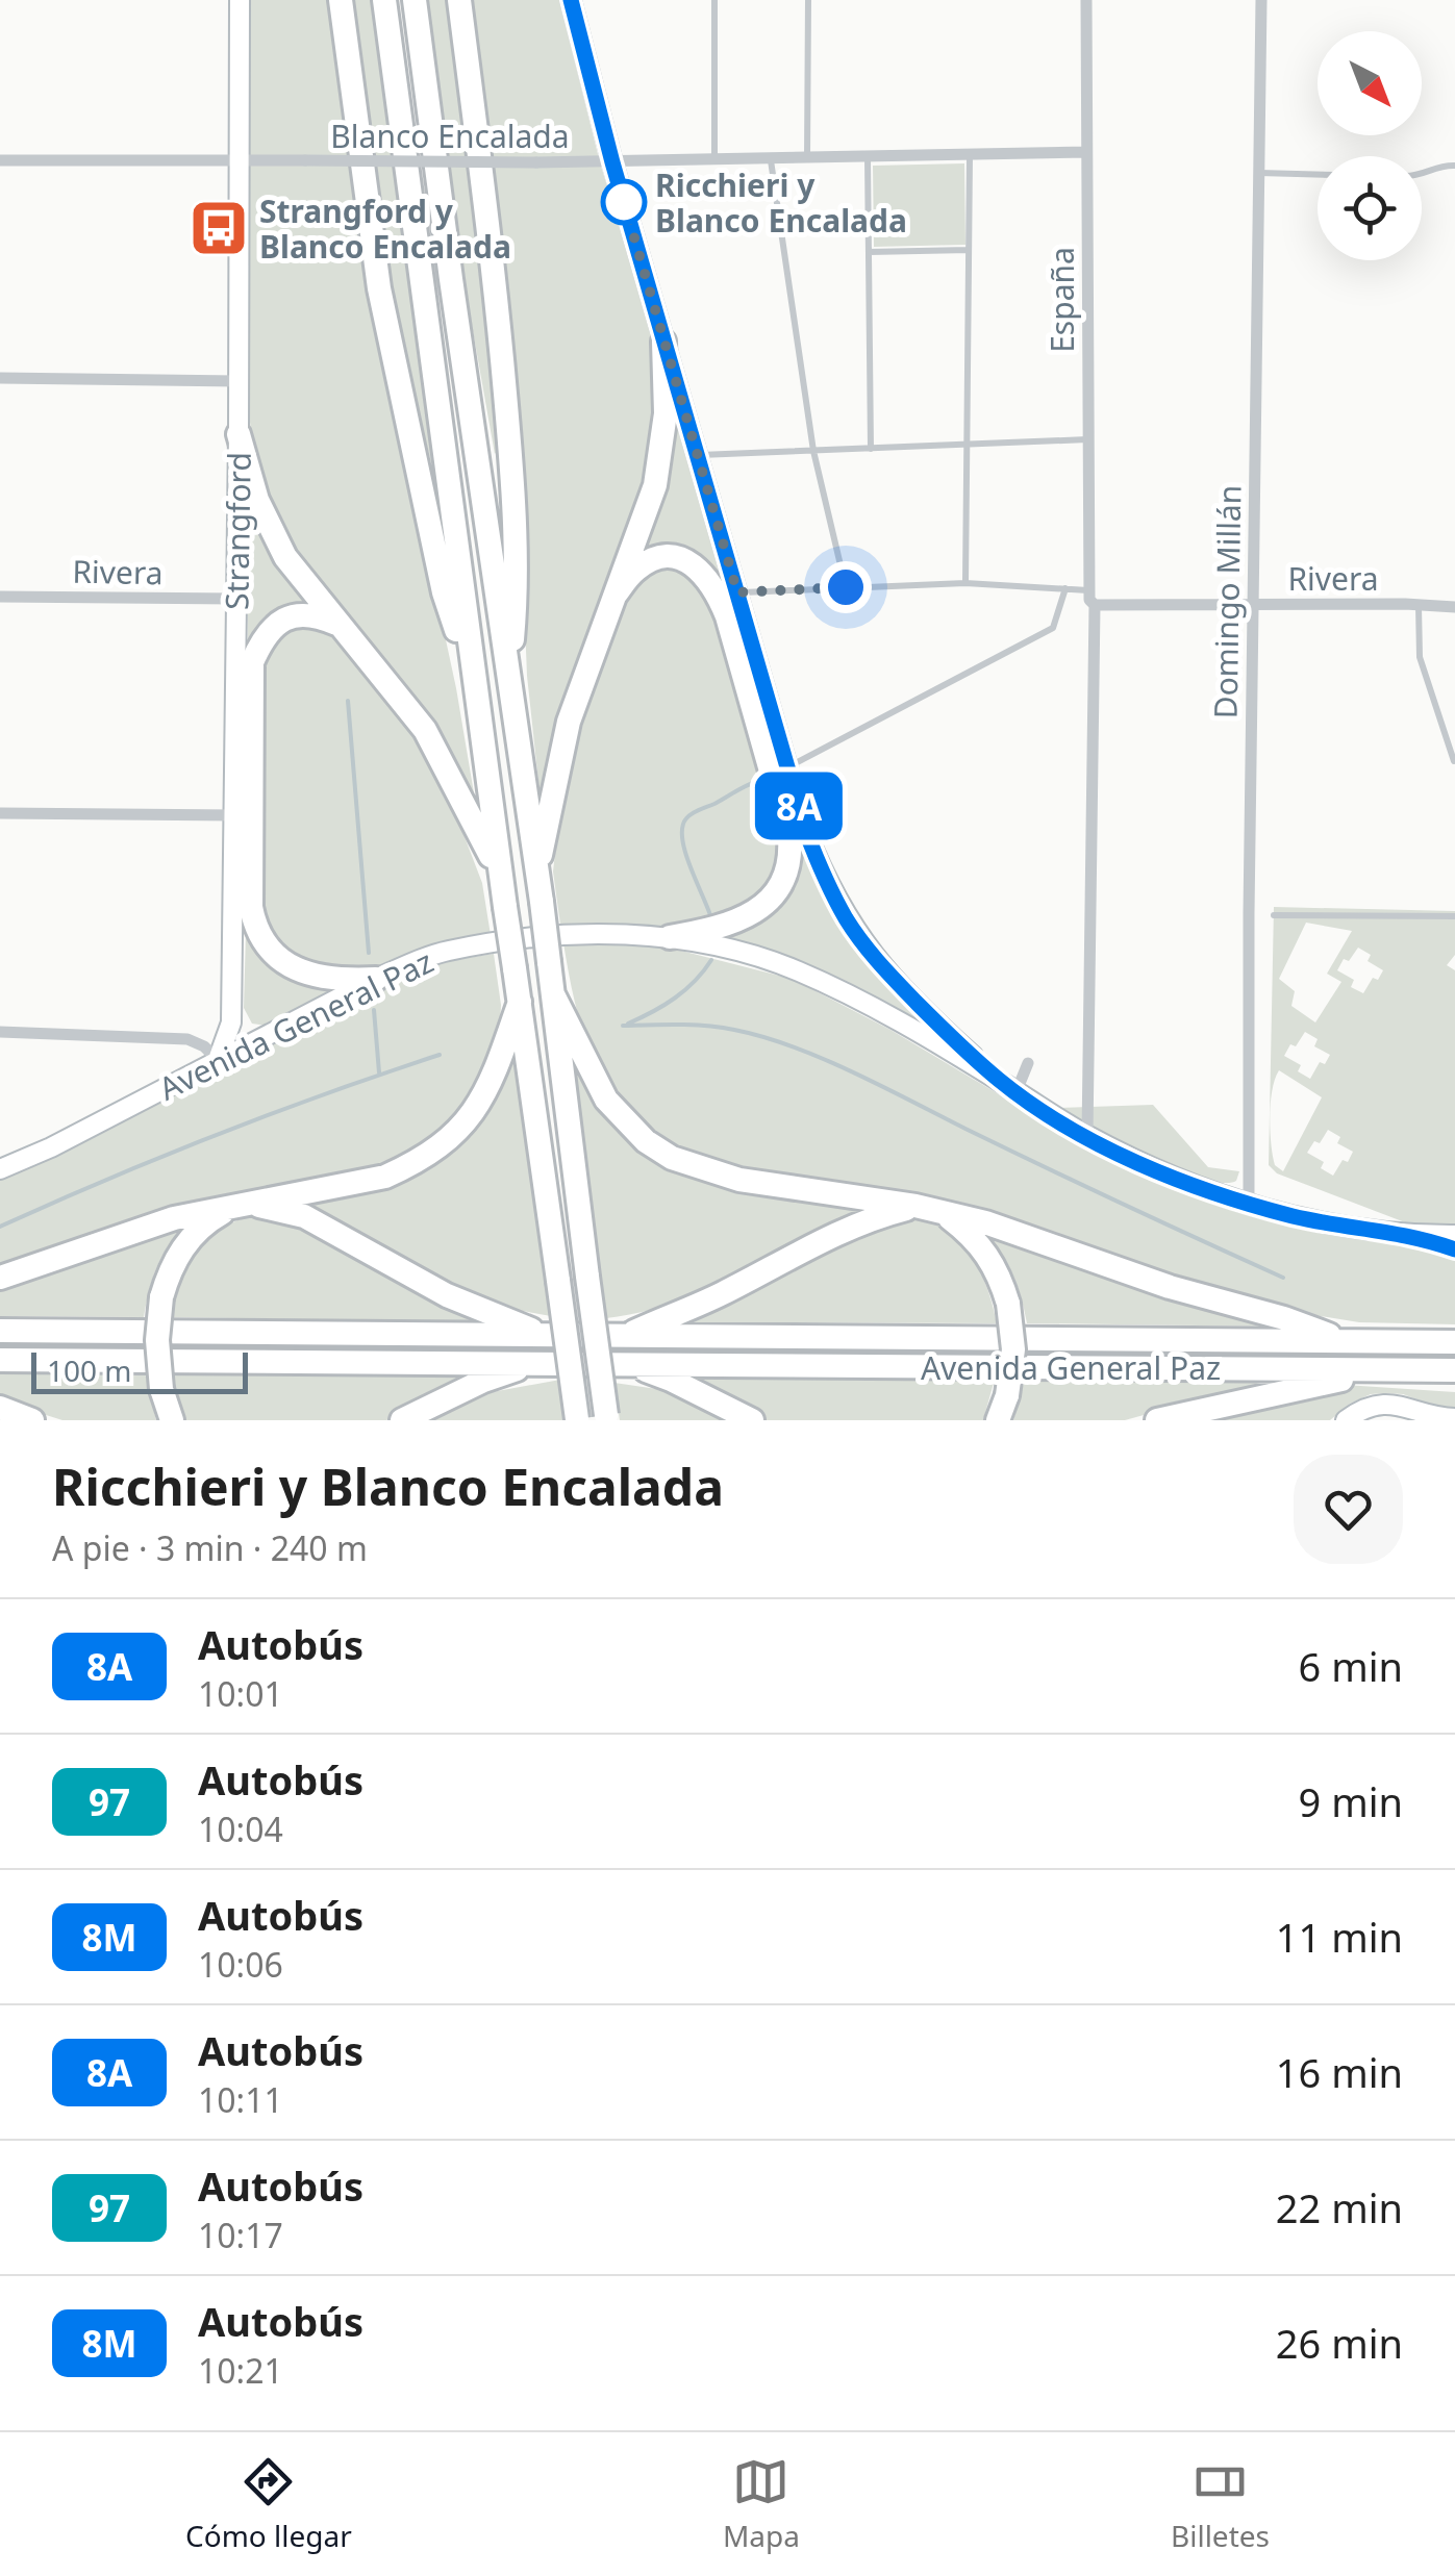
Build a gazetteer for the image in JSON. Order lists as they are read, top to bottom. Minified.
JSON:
{"streets":{"highway":["Avenida General Paz"],"street":["Blanco Encalada","España","Strangford","Rivera","Domingo Millán"]},"crossings":[["Blanco Encalada","España"],["Blanco Encalada","Strangford"],["España","Rivera"],["España","Avenida General Paz"],["Strangford","Rivera"],["Strangford","Avenida General Paz"],["Rivera","Domingo Millán"],["Domingo Millán","Avenida General Paz"]],"places":{"other":["Ricchieri y Blanco Encalada"],"bus stop":["Strangford y Blanco Encalada"]},"lines":["bus line 8A"],"scale_bar":"100 m","north":"bottom right","page":{"on_map":"8A","scale":"100 m","heading":["Ricchieri y Blanco Encalada","A pie · 3 min · 240 m"],"list":[{"mark":"8A","name":"Autobús","note":"10:01","value":"6 min"},{"mark":"97","name":"Autobús","note":"10:04","value":"9 min"},{"mark":"8M","name":"Autobús","note":"10:06","value":"11 min"},{"mark":"8A","name":"Autobús","note":"10:11","value":"16 min"},{"mark":"97","name":"Autobús","note":"10:17","value":"22 min"},{"mark":"8M","name":"Autobús","note":"10:21","value":"26 min"}],"tabs":["Cómo llegar","Mapa","Billetes"]}}
